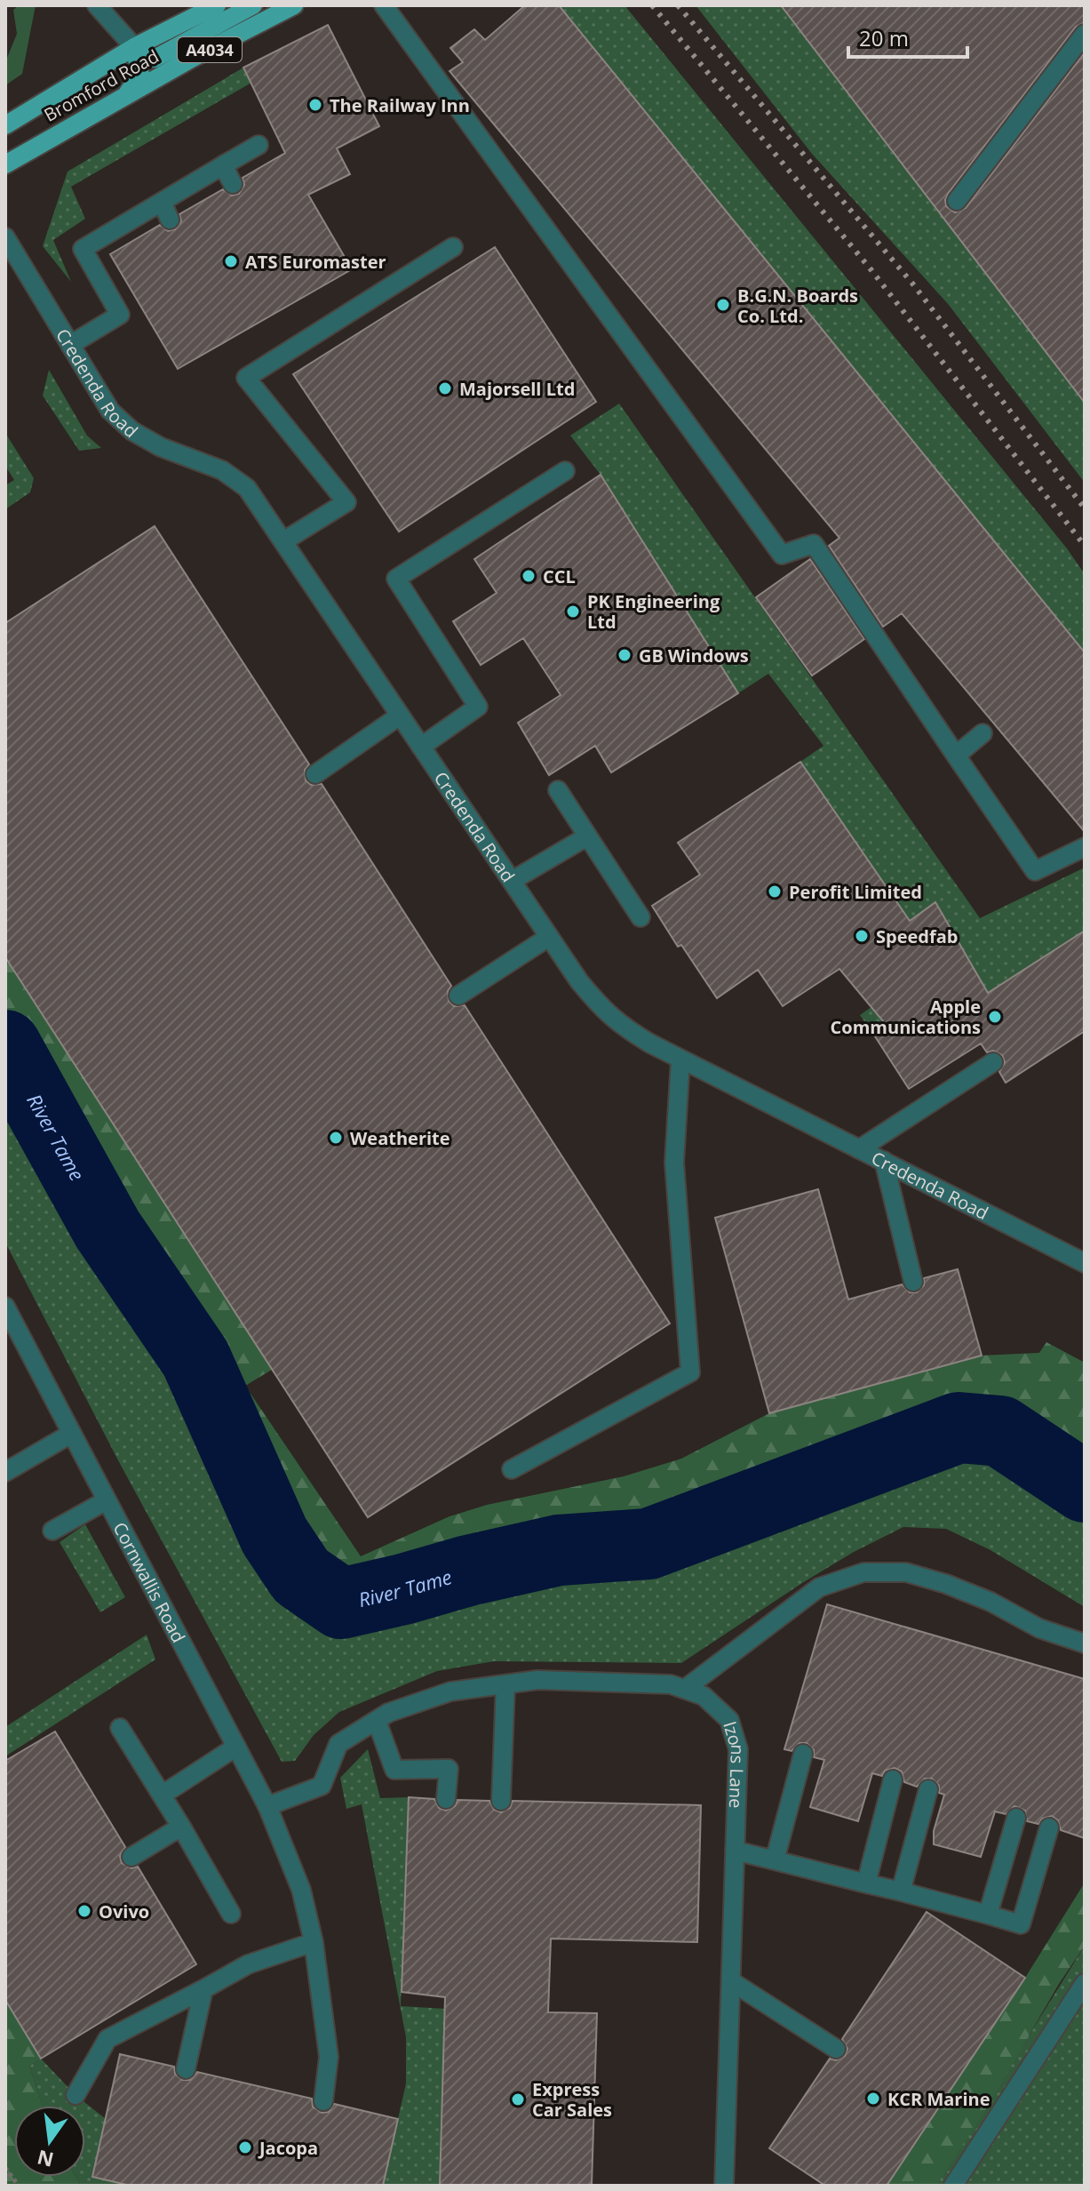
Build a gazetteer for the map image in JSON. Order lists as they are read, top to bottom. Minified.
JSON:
{"streets":{"main road":["A4034","Bromford Road"],"street":["Credenda Road","Cornwallis Road","Izons Lane"]},"crossings":[["Cornwallis Road","Izons Lane"]],"water":["River Tame"],"places":["The Railway Inn","ATS Euromaster","B.G.N. Boards Co. Ltd.","Majorsell Ltd","CCL","PK Engineering Ltd","GB Windows","Perofit Limited","Speedfab","Apple Communications","Weatherite","Ovivo","KCR Marine","Express Car Sales","Jacopa"],"scale_bar":"20 m","north":"bottom"}
